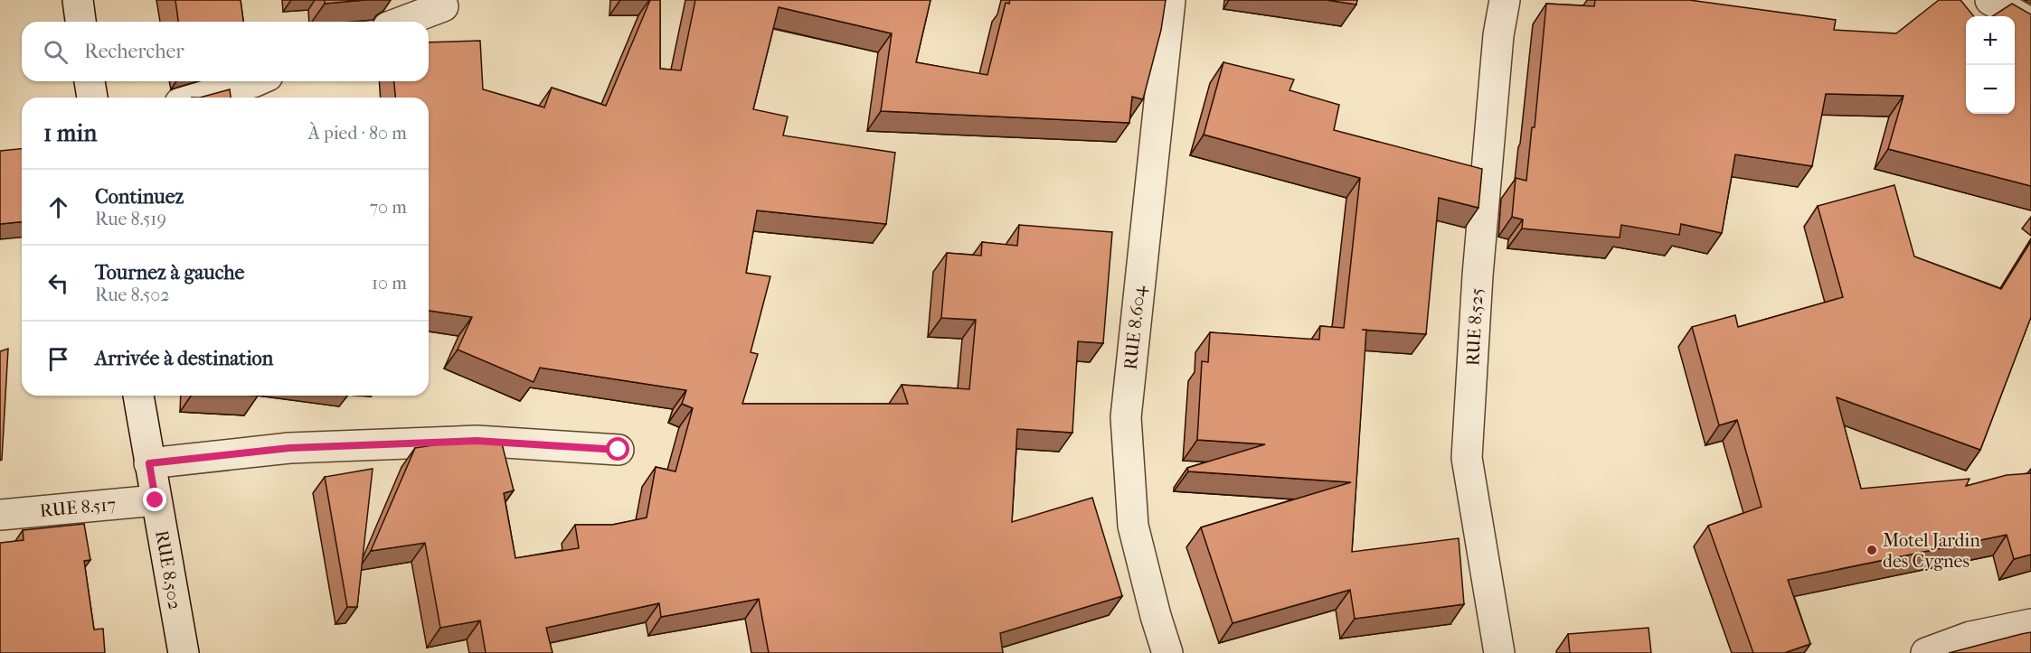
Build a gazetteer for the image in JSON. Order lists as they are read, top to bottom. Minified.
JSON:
{"streets":{"street":["RUE 8.525","RUE 8.604","RUE 8.517","RUE 8.502"]},"crossings":[["RUE 8.517","RUE 8.502"]],"places":["Motel Jardin des Cygnes"],"page":{"map_buttons":["+","−"],"search":"Rechercher","heading":["1 min","À pied · 80 m"],"list":[["Continuez","Rue 8.519","70 m"],["Tournez à gauche","Rue 8.502","10 m"],"Arrivée à destination"]}}
